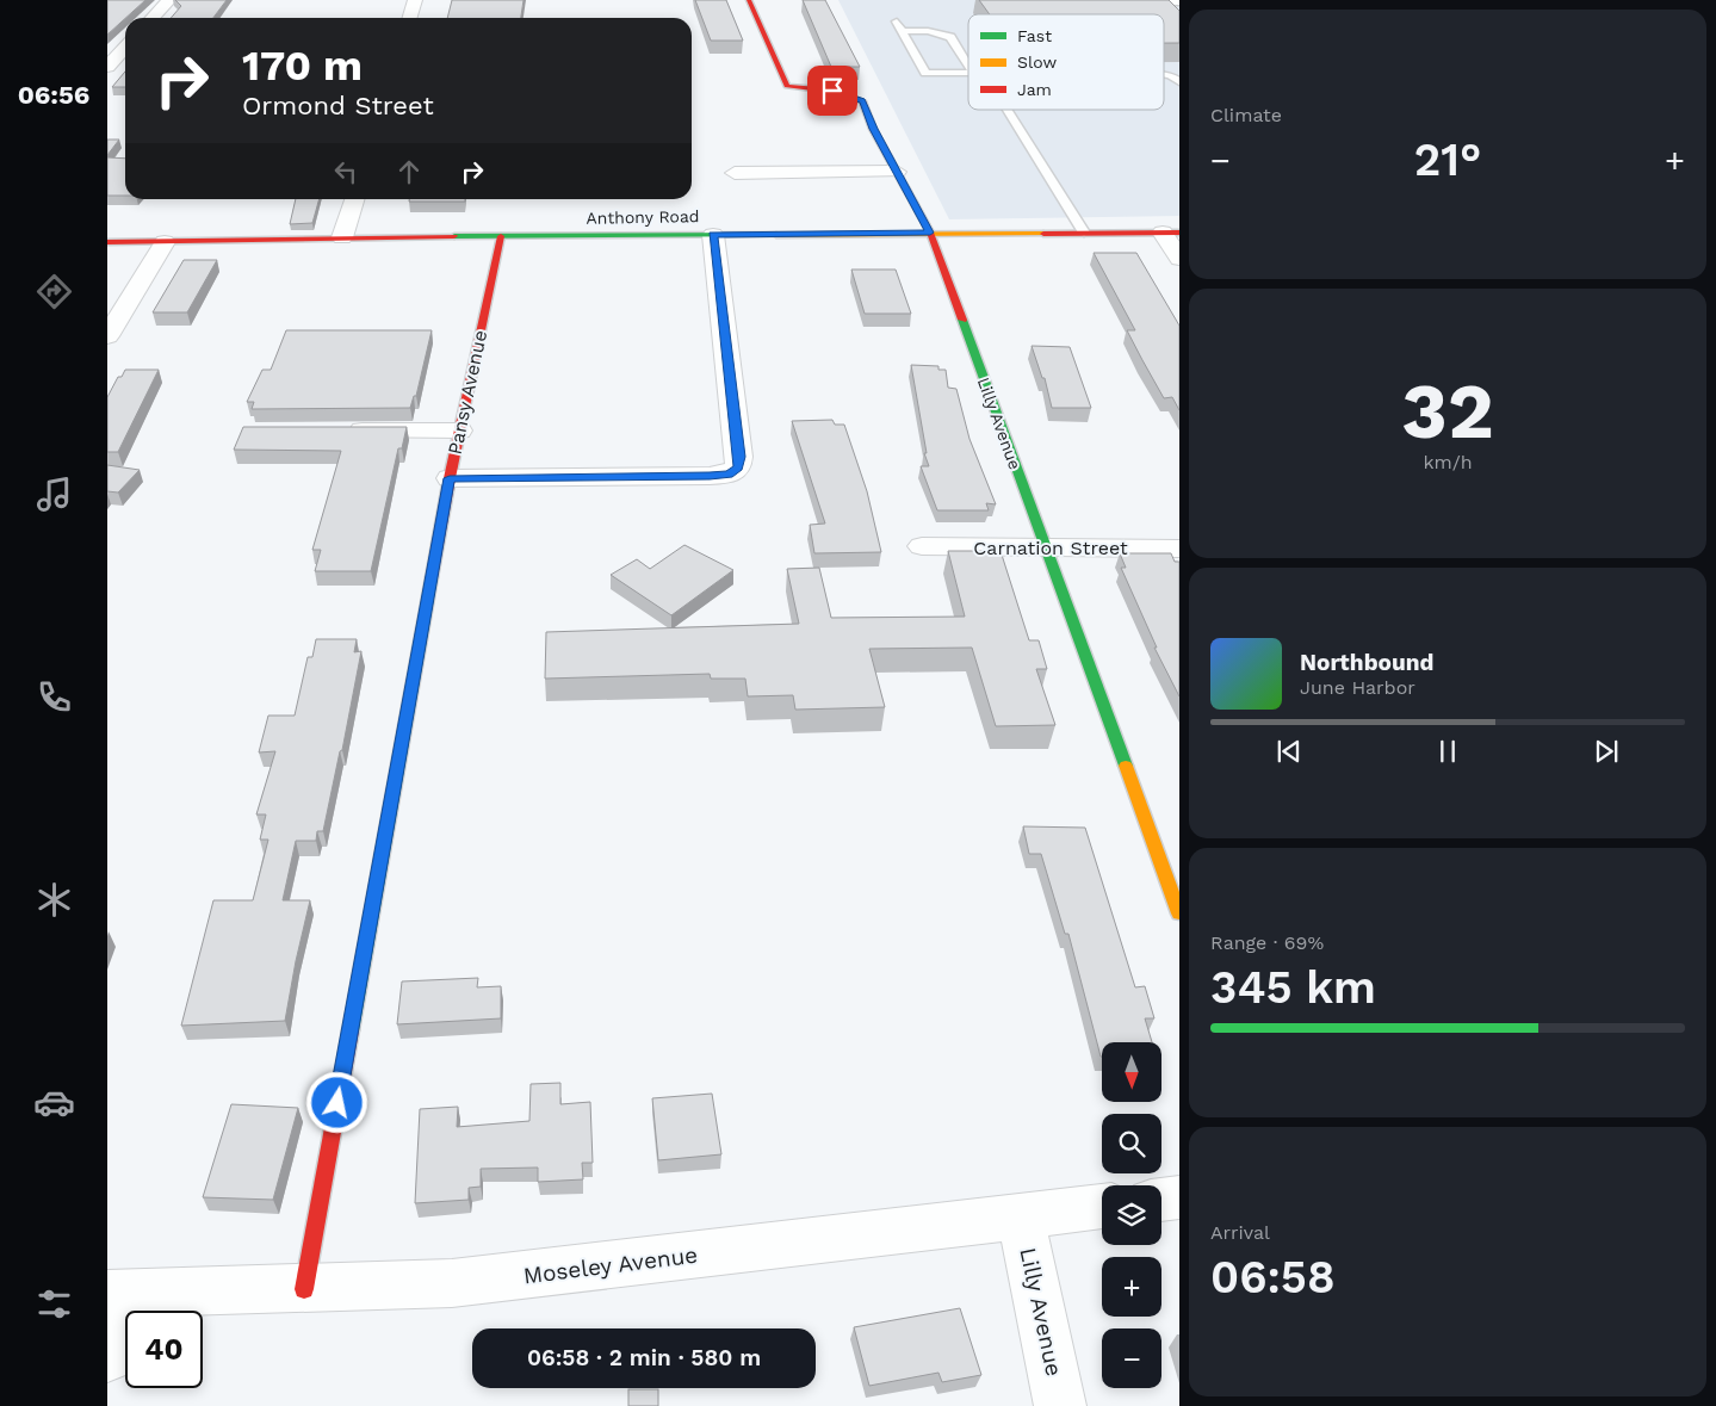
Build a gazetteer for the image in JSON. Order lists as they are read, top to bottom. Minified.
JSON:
{"streets":{"street":["Anthony Road","Pansy Avenue","Lilly Avenue","Carnation Street","Moseley Avenue"]},"crossings":[["Anthony Road","Pansy Avenue"],["Anthony Road","Lilly Avenue"],["Pansy Avenue","Moseley Avenue"],["Lilly Avenue","Carnation Street"],["Lilly Avenue","Moseley Avenue"]],"legend":["Fast","Slow","Jam"],"north":"bottom","page":{"tabs":"06:56","tile":["Climate",["32","km/h"],["Range · 69%","345 km"],["Arrival","06:58"]],"turn":["170 m","Ormond Street"],"heat":["−","21°","+"],"song":["Northbound","June Harbor"],"map_buttons":["+","−"],"limit":"40","trip":"06:58 · 2 min · 580 m"}}
